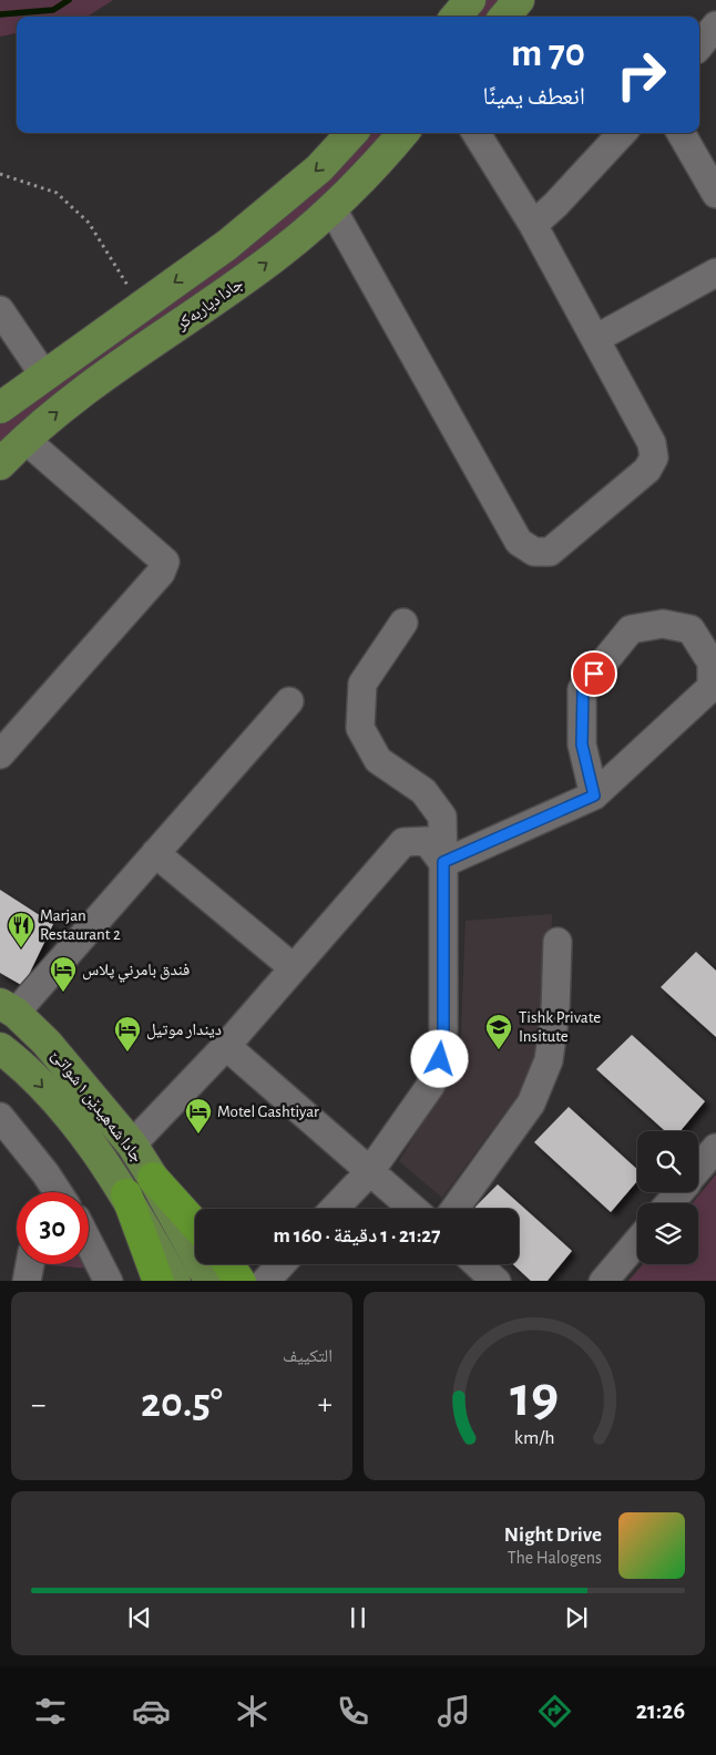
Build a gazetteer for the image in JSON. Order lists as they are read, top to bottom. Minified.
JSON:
{"streets":{"main road":["جادا دیاربه‌كر","جادا شەهیدێن ١ شواتێ"]},"places":{"restaurant":["Marjan Restaurant 2"],"hotel":["فندق بامرني پلاس","ديندار موتيل","Motel Gashtiyar"],"school or university":["Tishk Private Insitute"]},"page":{"turn":["70 m","انعطف يمينًا"],"limit":"30","trip":"21:27 · 1 دقيقة · 160 m","tile":"التكييف","heat":["−","20.5°","+"],"song":["Night Drive","The Halogens"],"tabs":"21:26","gauge":["19","km/h"]}}
